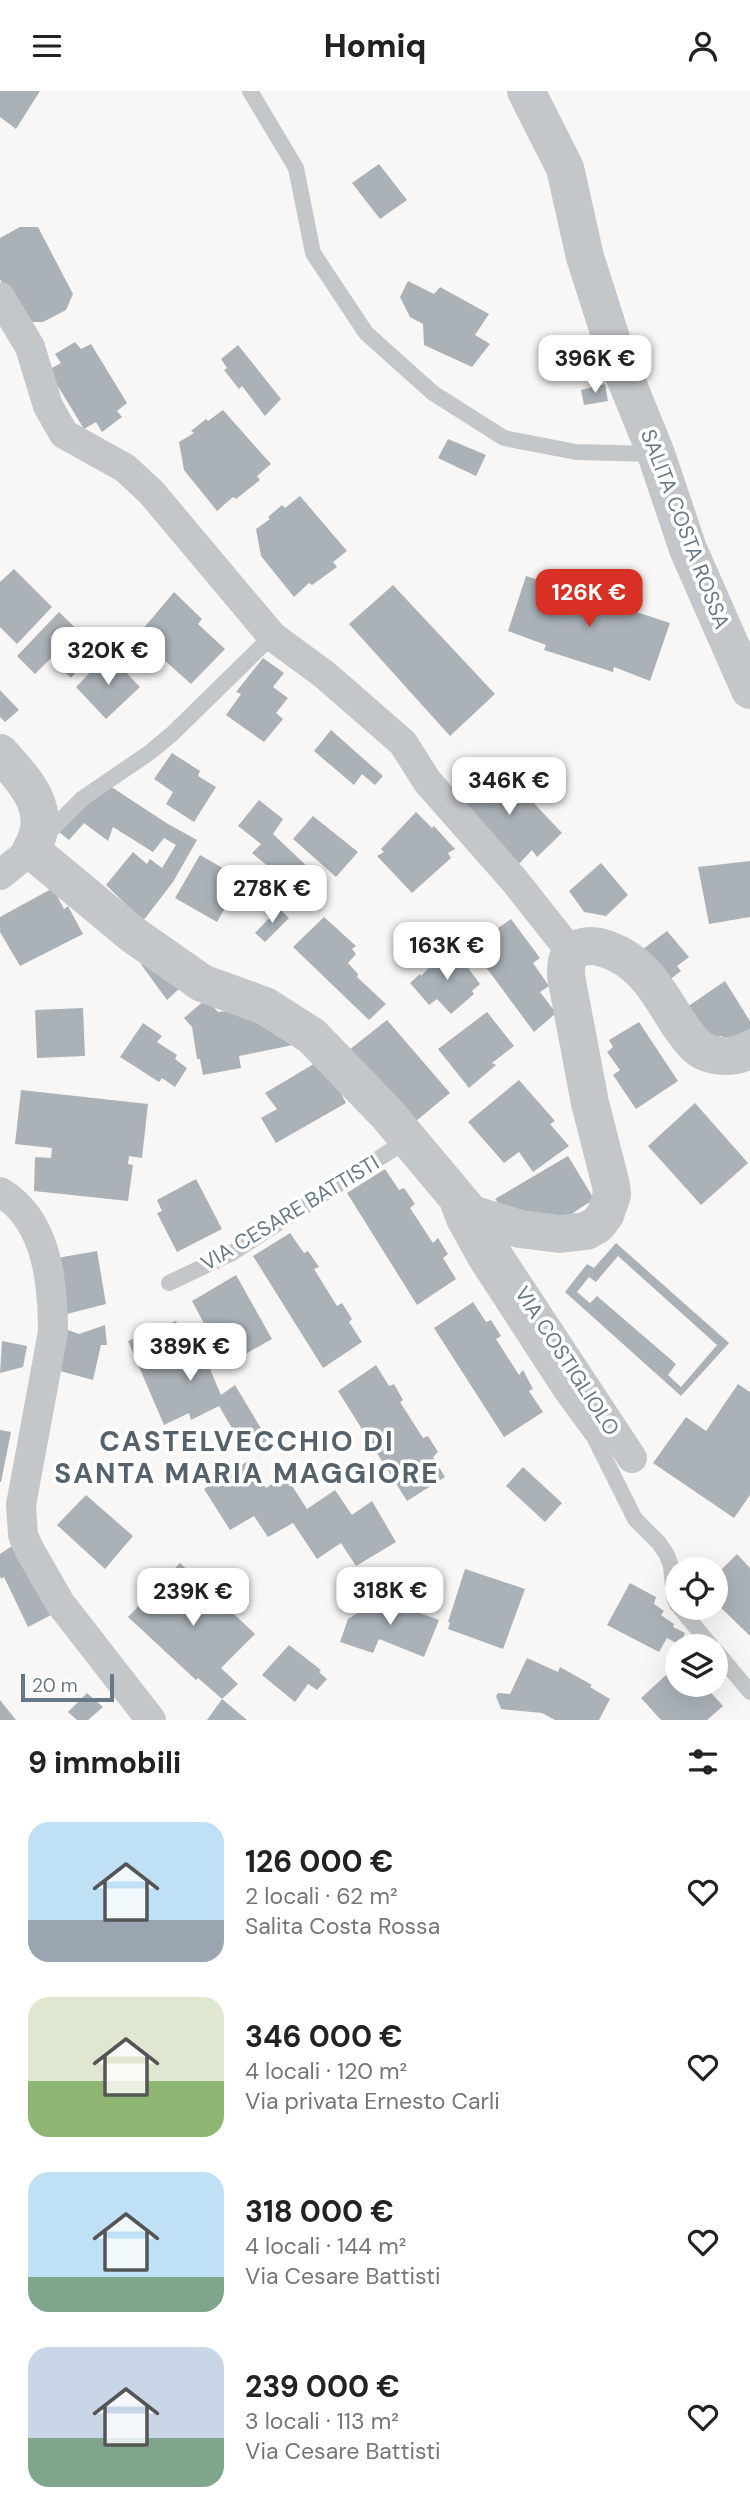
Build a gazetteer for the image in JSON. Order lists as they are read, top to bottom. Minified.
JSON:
{"streets":{"street":["SALITA COSTA ROSSA"],"lane":["VIA CESARE BATTISTI","VIA COSTIGLIOLO"]},"districts":["CASTELVECCHIO DI SANTA MARIA MAGGIORE"],"scale_bar":"20 m","page":{"header":"Homiq","price":["396K €","126K €","320K €","346K €","278K €","163K €","389K €","318K €","239K €"],"scale":"20 m","heading":"9 immobili","list":[{"name":"126 000 €","note":"2 locali · 62 m² · Salita Costa Rossa"},{"name":"346 000 €","note":"4 locali · 120 m² · Via privata Ernesto Carli"},{"name":"318 000 €","note":"4 locali · 144 m² · Via Cesare Battisti"},{"name":"239 000 €","note":"3 locali · 113 m² · Via Cesare Battisti"}]}}
